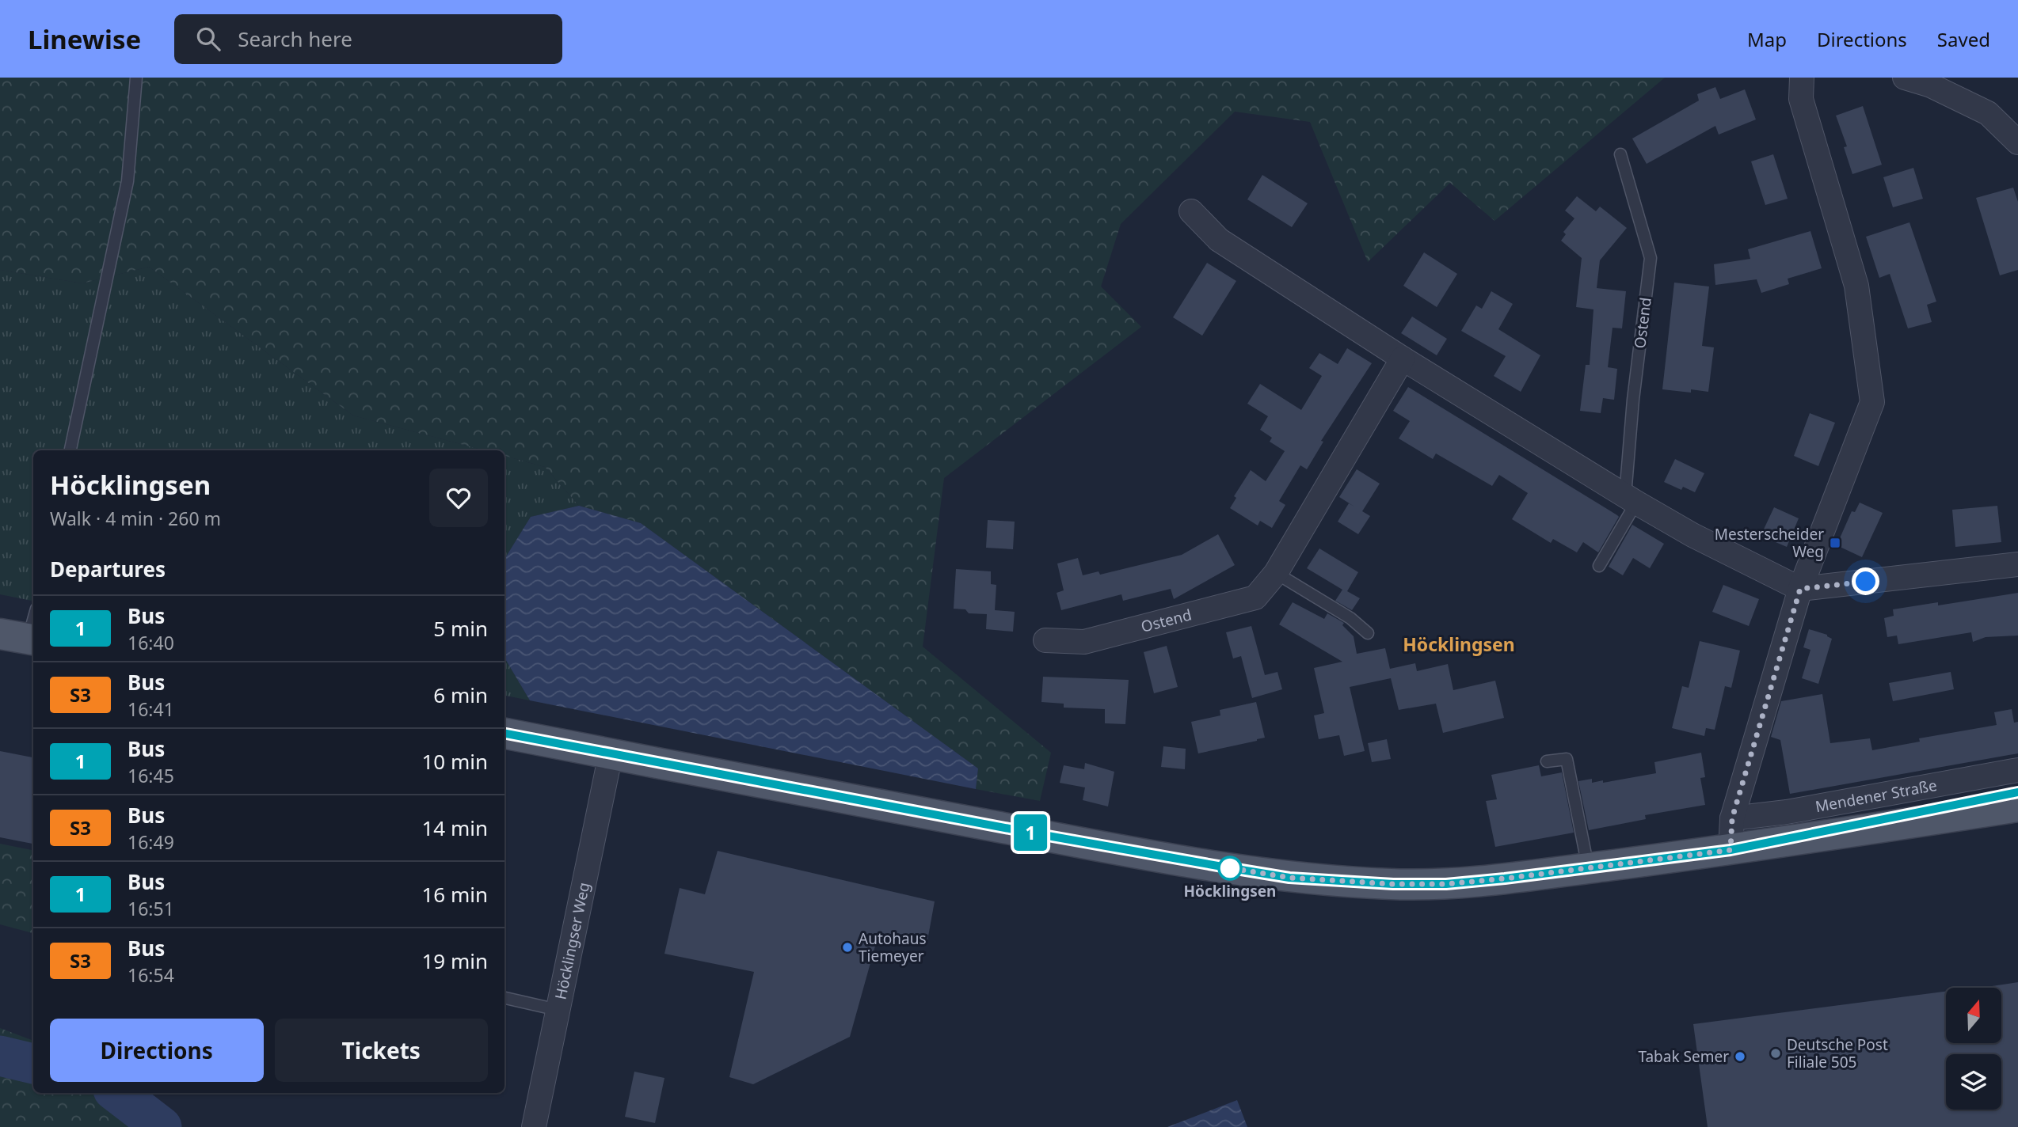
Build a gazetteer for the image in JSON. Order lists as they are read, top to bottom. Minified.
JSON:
{"streets":{"main road":["Mendener Straße"],"street":["Ostend","Höcklingser Weg"]},"crossings":[["Mendener Straße","Höcklingser Weg"]],"districts":["Höcklingsen"],"places":{"transit":["Mesterscheider Weg"],"other":["Höcklingsen","Autohaus Tiemeyer","Deutsche Post Filiale 505","Tabak Semer"]},"lines":["bus line 1"],"north":"top","page":{"header":"Linewise","search":"Search here","nav":["Map","Directions","Saved"],"on_map":"1","heading":[["Höcklingsen","Walk · 4 min · 260 m"],"Departures"],"list":[{"mark":"1","name":"Bus","note":"16:40","value":"5 min"},{"mark":"S3","name":"Bus","note":"16:41","value":"6 min"},{"mark":"1","name":"Bus","note":"16:45","value":"10 min"},{"mark":"S3","name":"Bus","note":"16:49","value":"14 min"},{"mark":"1","name":"Bus","note":"16:51","value":"16 min"},{"mark":"S3","name":"Bus","note":"16:54","value":"19 min"}],"buttons":["Directions","Tickets"]}}
